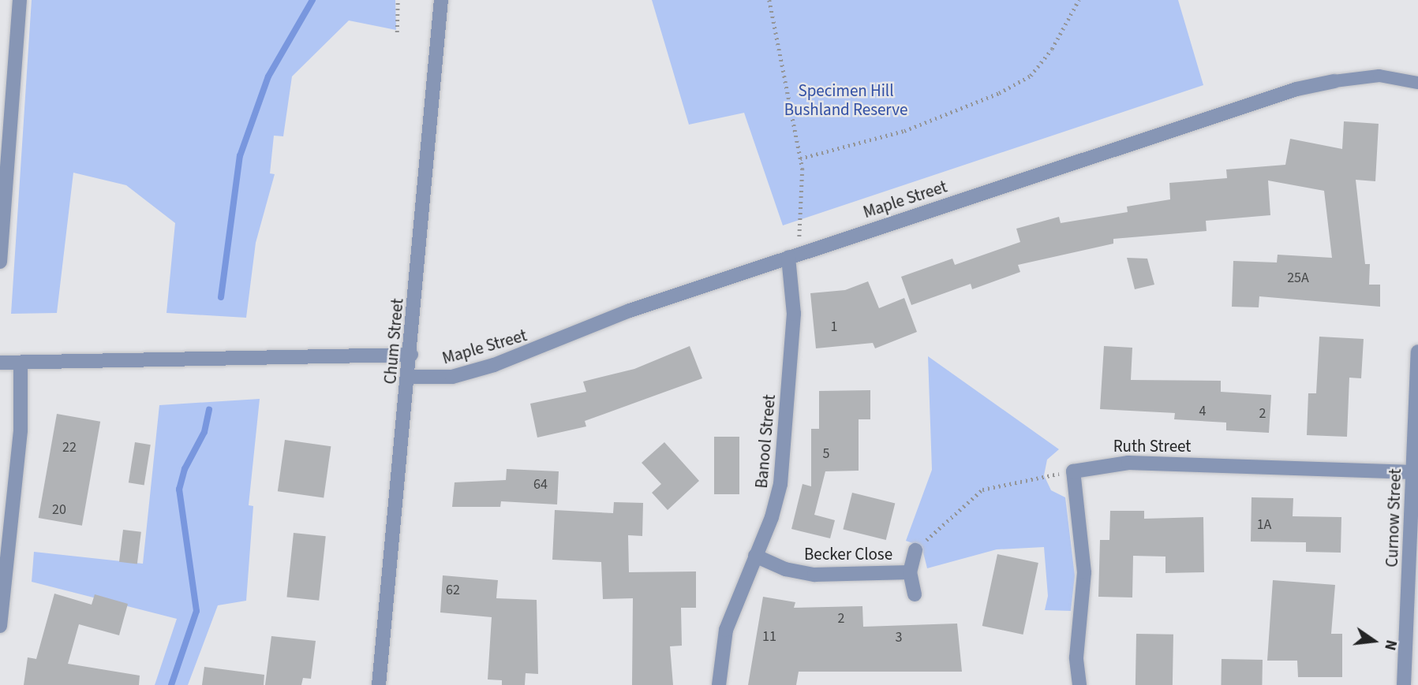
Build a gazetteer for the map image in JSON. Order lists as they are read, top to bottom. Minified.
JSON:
{"streets":{"street":["Maple Street","Chum Street","Banool Street","Ruth Street","Curnow Street","Becker Close"]},"crossings":[["Maple Street","Chum Street"],["Maple Street","Banool Street"],["Banool Street","Becker Close"],["Ruth Street","Curnow Street"]],"parks":["Specimen Hill Bushland Reserve"],"house_numbers":["25A","1","4","2","22","5","64","20","1A","62","2","11","3"],"north":"right"}
